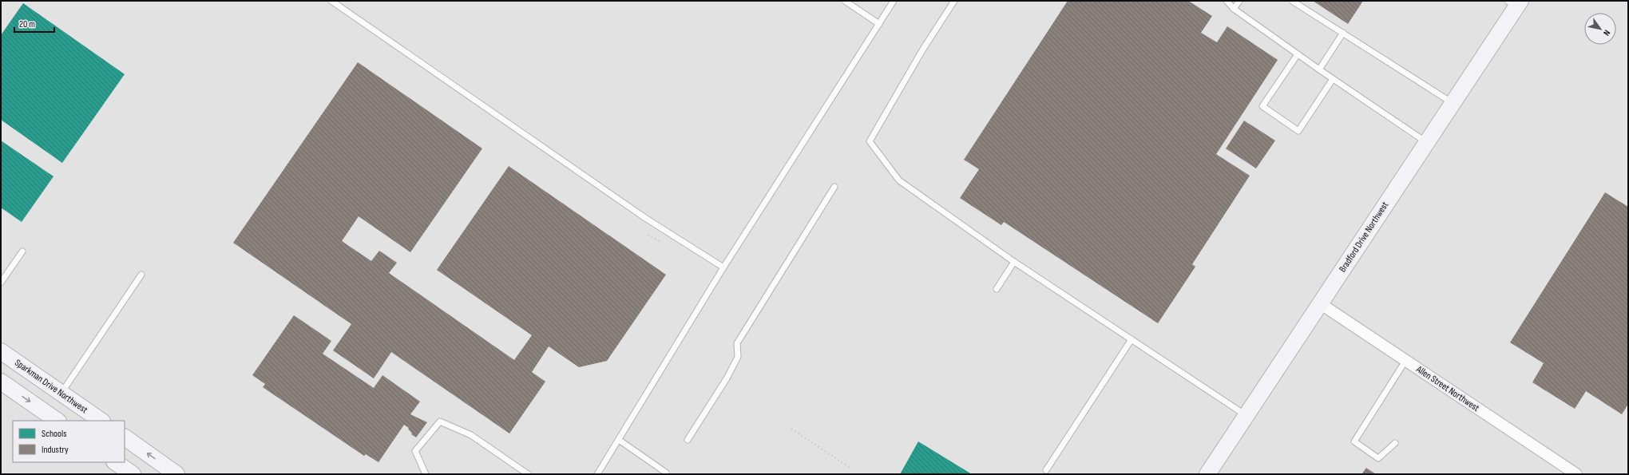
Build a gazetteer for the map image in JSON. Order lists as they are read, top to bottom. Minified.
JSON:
{"streets":{"main road":["Bradford Drive Northwest","Sparkman Drive Northwest"],"street":["Allen Street Northwest"]},"crossings":[["Bradford Drive Northwest","Allen Street Northwest"]],"legend":["Schools","Industry"],"scale_bar":"20 m","north":"bottom right"}
